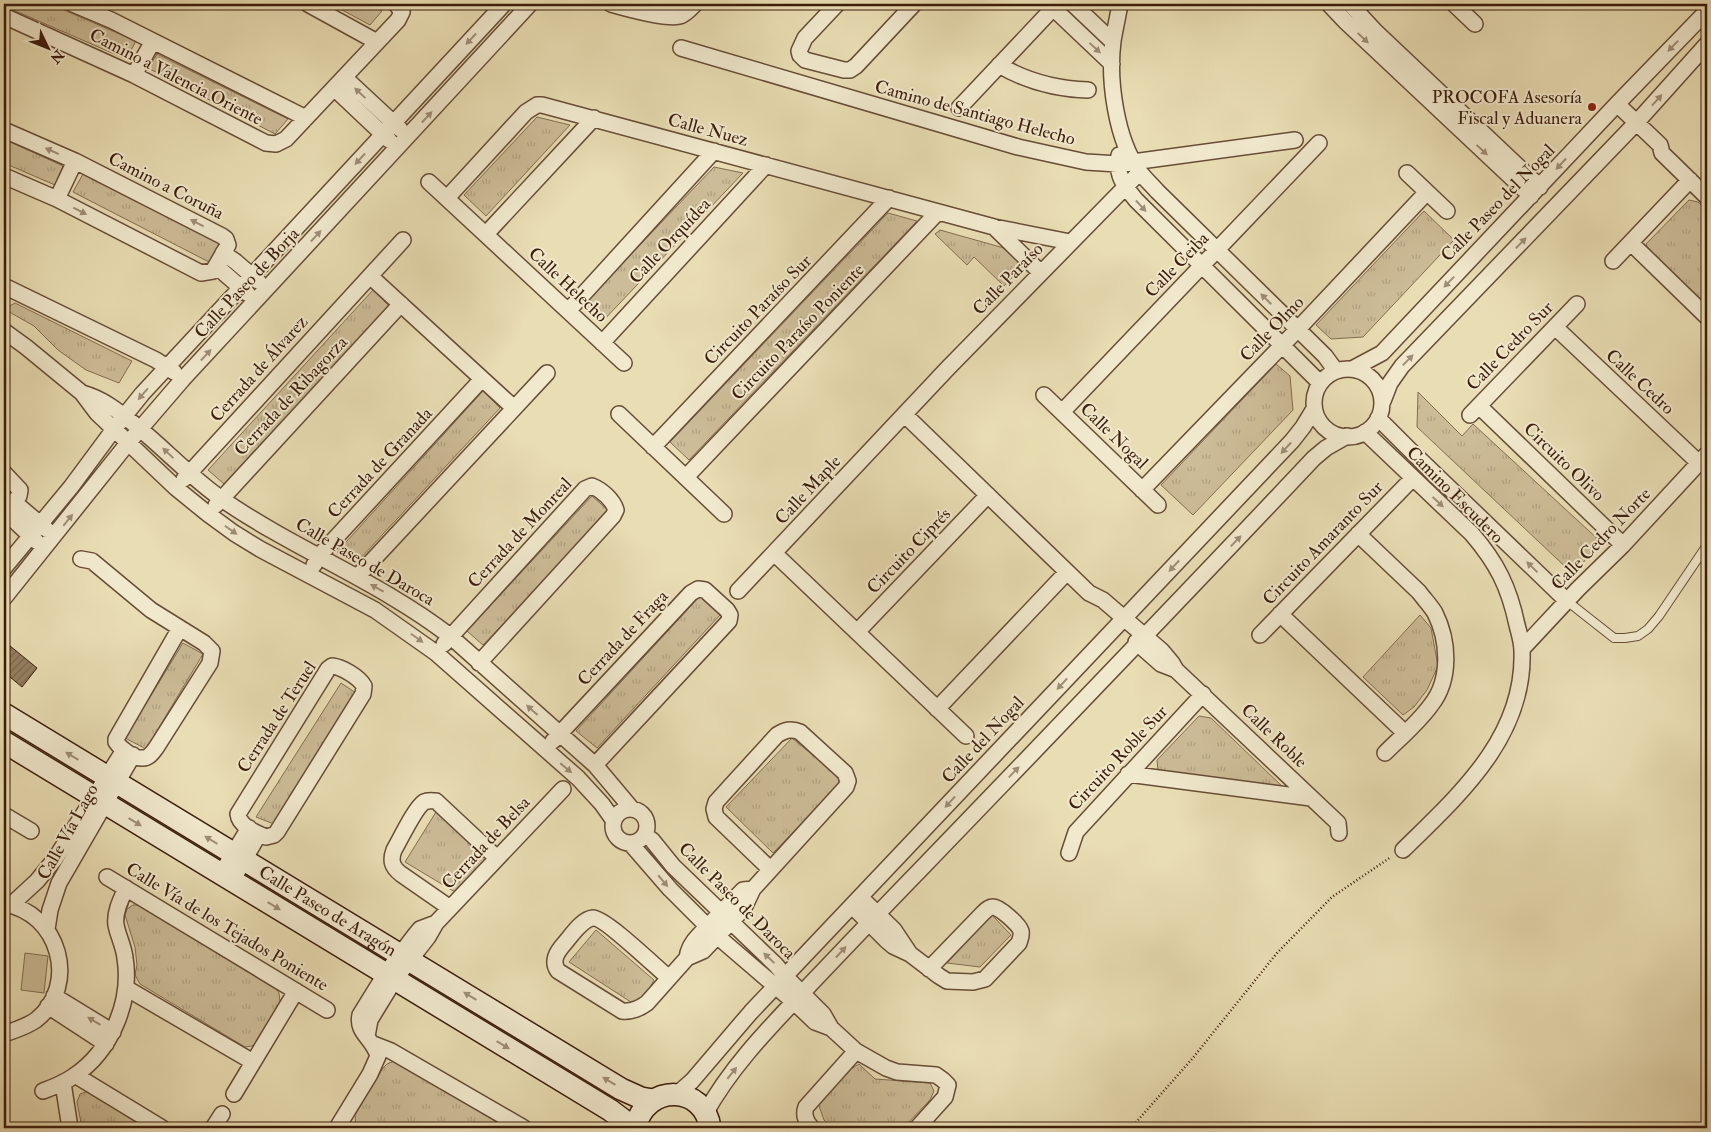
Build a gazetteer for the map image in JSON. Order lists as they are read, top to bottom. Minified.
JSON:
{"streets":{"street":["Camino a Valencia Oriente","Camino de Santiago Helecho","Calle Nuez","Camino a Coruña","Calle Paseo del Nogal","Calle Orquídea","Calle Ceiba","Calle Paraíso","Calle Paseo de Borja","Calle Helecho","Circuito Paraíso Sur","Calle Olmo","Circuito Paraíso Poniente","Calle Cedro Sur","Cerrada de Álvarez","Calle Cedro","Cerrada de Ribagorza","Calle Nogal","Circuito Olivo","Cerrada de Granada","Calle Maple","Camino Escudero","Cerrada de Monreal","Calle Cedro Norte","Circuito Amaranto Sur","Circuito Ciprés","Calle Paseo de Daroca","Cerrada de Fraga","Cerrada de Teruel","Calle Roble","Calle del Nogal","Circuito Roble Sur","Calle Vía Lago","Cerrada de Belsa","Calle Paseo de Aragón","Calle Vía de los Tejados Poniente"]},"crossings":[["Camino de Santiago Helecho","Calle Paraíso"],["Calle Nuez","Calle Orquídea"],["Calle Nuez","Calle Paraíso"],["Calle Nuez","Calle Helecho"],["Calle Nuez","Circuito Paraíso Sur"],["Calle Nuez","Circuito Paraíso Poniente"],["Calle Paseo del Nogal","Camino Escudero"],["Calle Paseo del Nogal","Calle del Nogal"],["Calle Orquídea","Calle Helecho"],["Calle Ceiba","Calle Nogal"],["Calle Paraíso","Calle Maple"],["Calle Paseo de Borja","Calle Paseo de Daroca"],["Calle Olmo","Calle Nogal"],["Calle Cedro Sur","Calle Cedro"],["Calle Cedro Sur","Circuito Olivo"],["Cerrada de Álvarez","Calle Paseo de Daroca"],["Calle Cedro","Calle Cedro Norte"],["Cerrada de Ribagorza","Calle Paseo de Daroca"],["Circuito Olivo","Calle Cedro Norte"],["Cerrada de Granada","Calle Paseo de Daroca"],["Camino Escudero","Calle Cedro Norte"],["Camino Escudero","Circuito Amaranto Sur"],["Camino Escudero","Calle del Nogal"],["Cerrada de Monreal","Calle Paseo de Daroca"],["Calle Paseo de Daroca","Cerrada de Fraga"],["Calle Paseo de Daroca","Calle del Nogal"],["Calle Roble","Calle del Nogal"],["Calle Roble","Circuito Roble Sur"],["Calle Vía Lago","Calle Paseo de Aragón"],["Cerrada de Belsa","Calle Paseo de Aragón"]],"places":["PROCOFA Asesoría Fiscal y Aduanera"],"north":"bottom right"}
